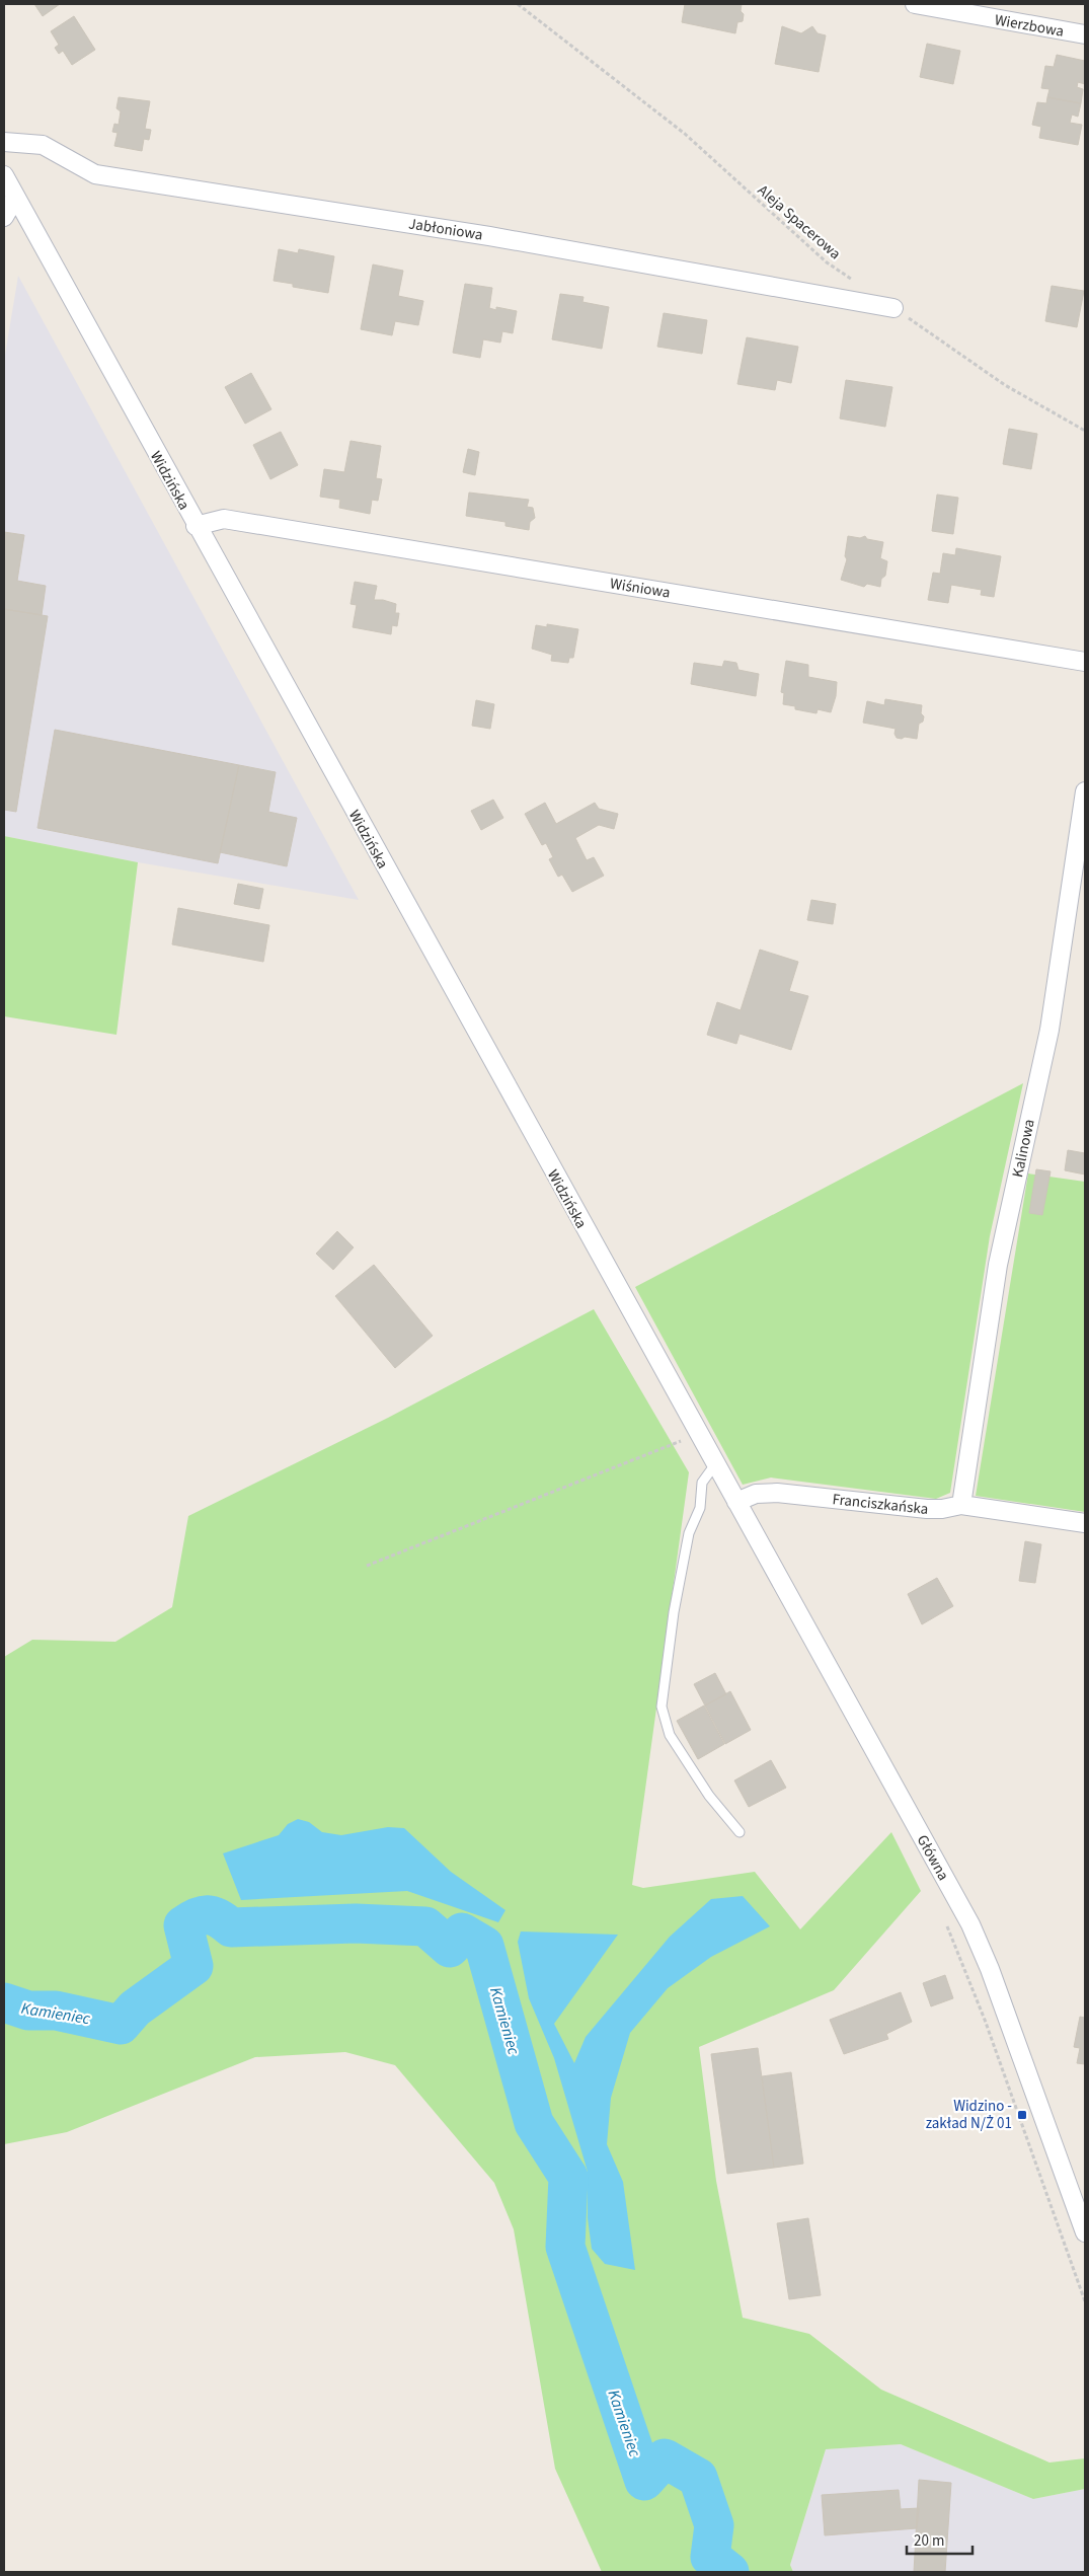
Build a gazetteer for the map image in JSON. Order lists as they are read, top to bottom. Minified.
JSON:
{"streets":{"street":["Wierzbowa","Jabłoniowa","Widzińska","Wiśniowa","Kalinowa","Franciszkańska","Główna"],"path":["Aleja Spacerowa"]},"crossings":[["Widzińska","Wiśniowa"],["Widzińska","Franciszkańska"],["Widzińska","Główna"],["Kalinowa","Franciszkańska"],["Franciszkańska","Główna"]],"water":["Kamieniec"],"places":{"transit":["Widzino - zakład N/Ż 01"]},"scale_bar":"20 m"}
